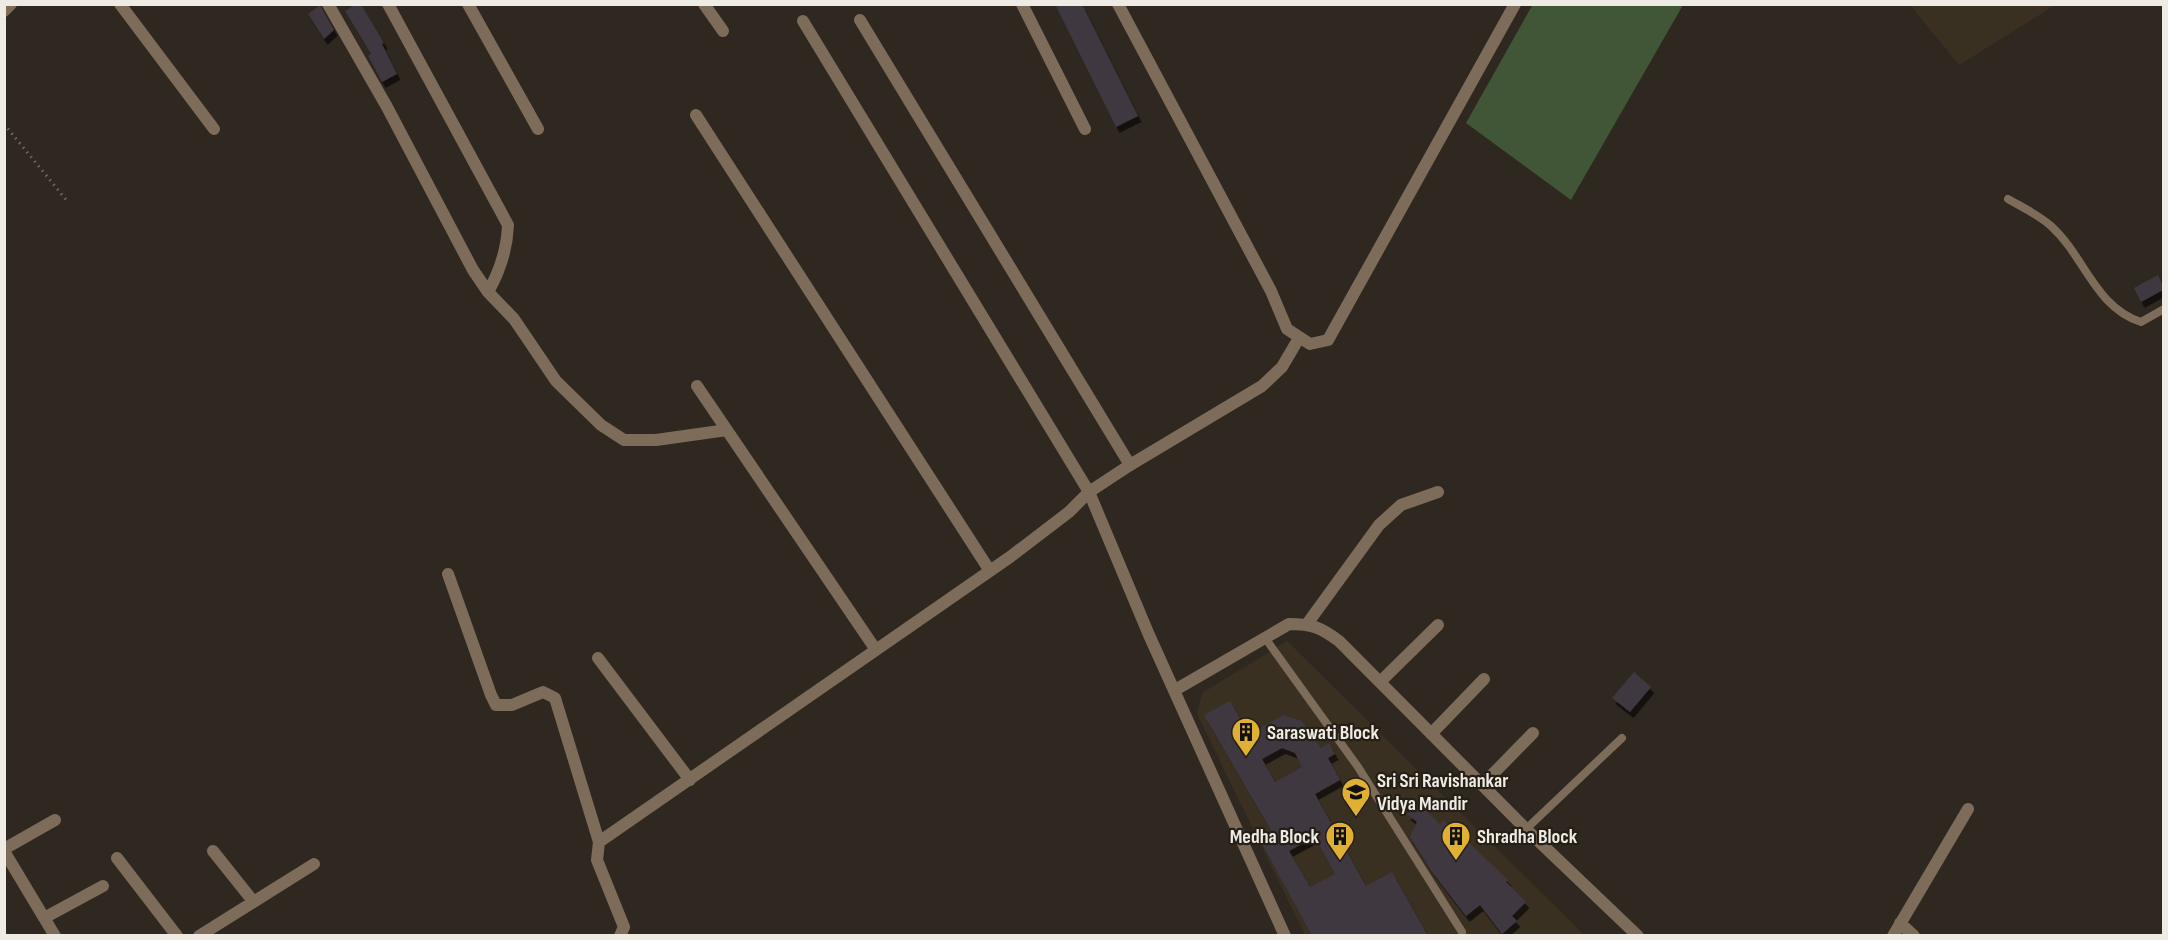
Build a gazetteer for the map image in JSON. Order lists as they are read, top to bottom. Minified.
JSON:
{"places":{"building":["Saraswati Block","Medha Block","Shradha Block"],"school or university":["Sri Sri Ravishankar Vidya Mandir"]}}
